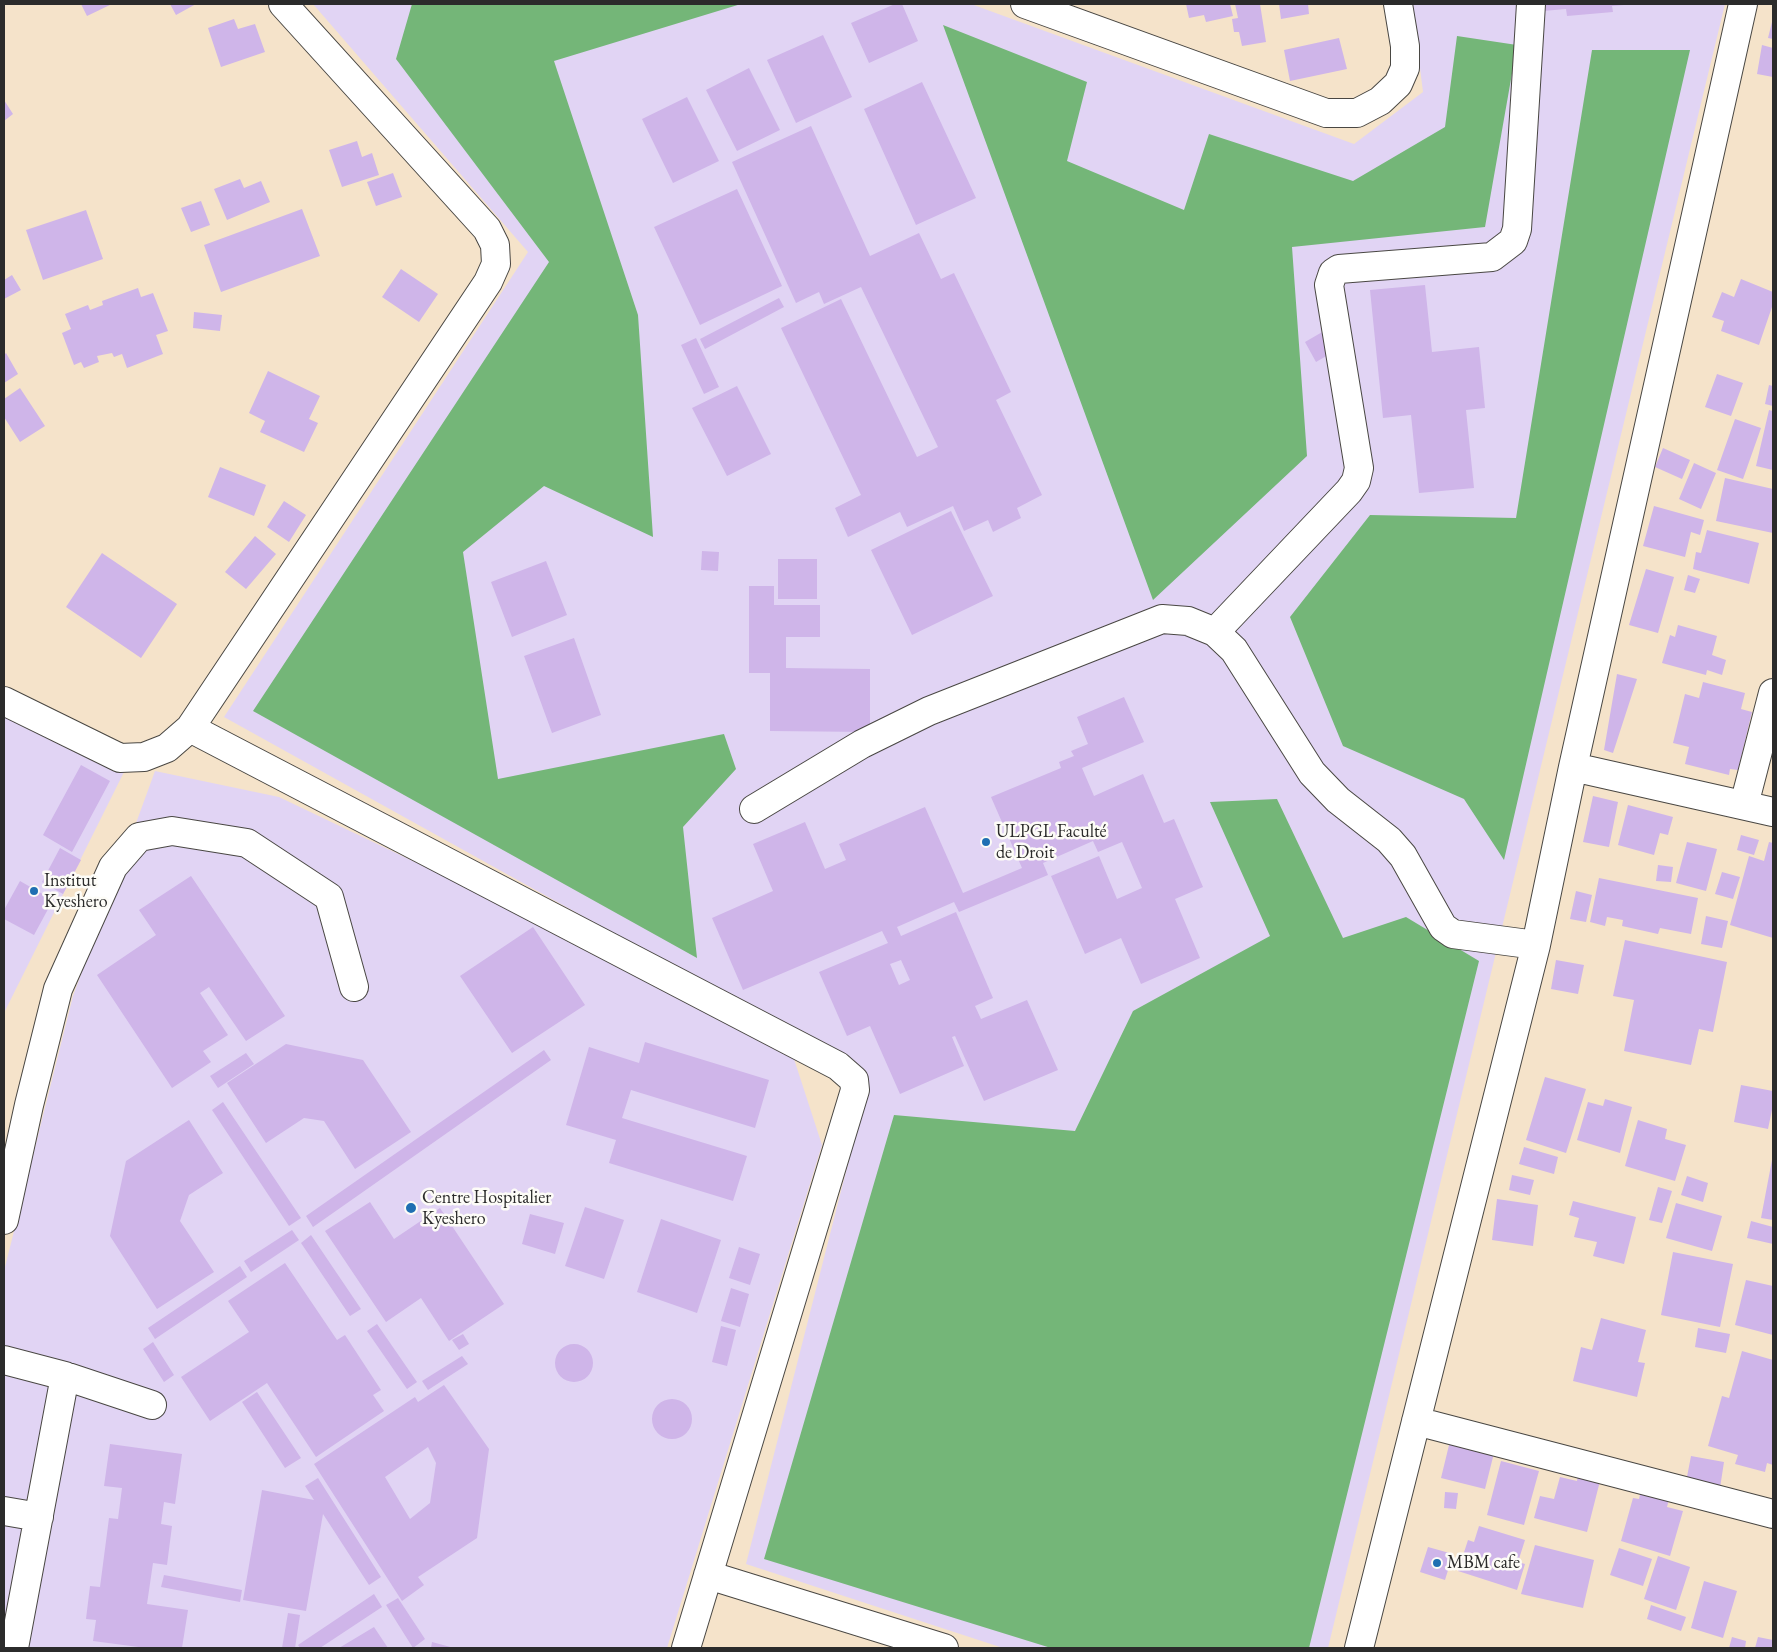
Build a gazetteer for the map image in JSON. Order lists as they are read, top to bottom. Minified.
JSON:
{"places":["ULPGL Faculté de Droit","Institut Kyeshero","Centre Hospitalier Kyeshero","MBM cafe"]}
